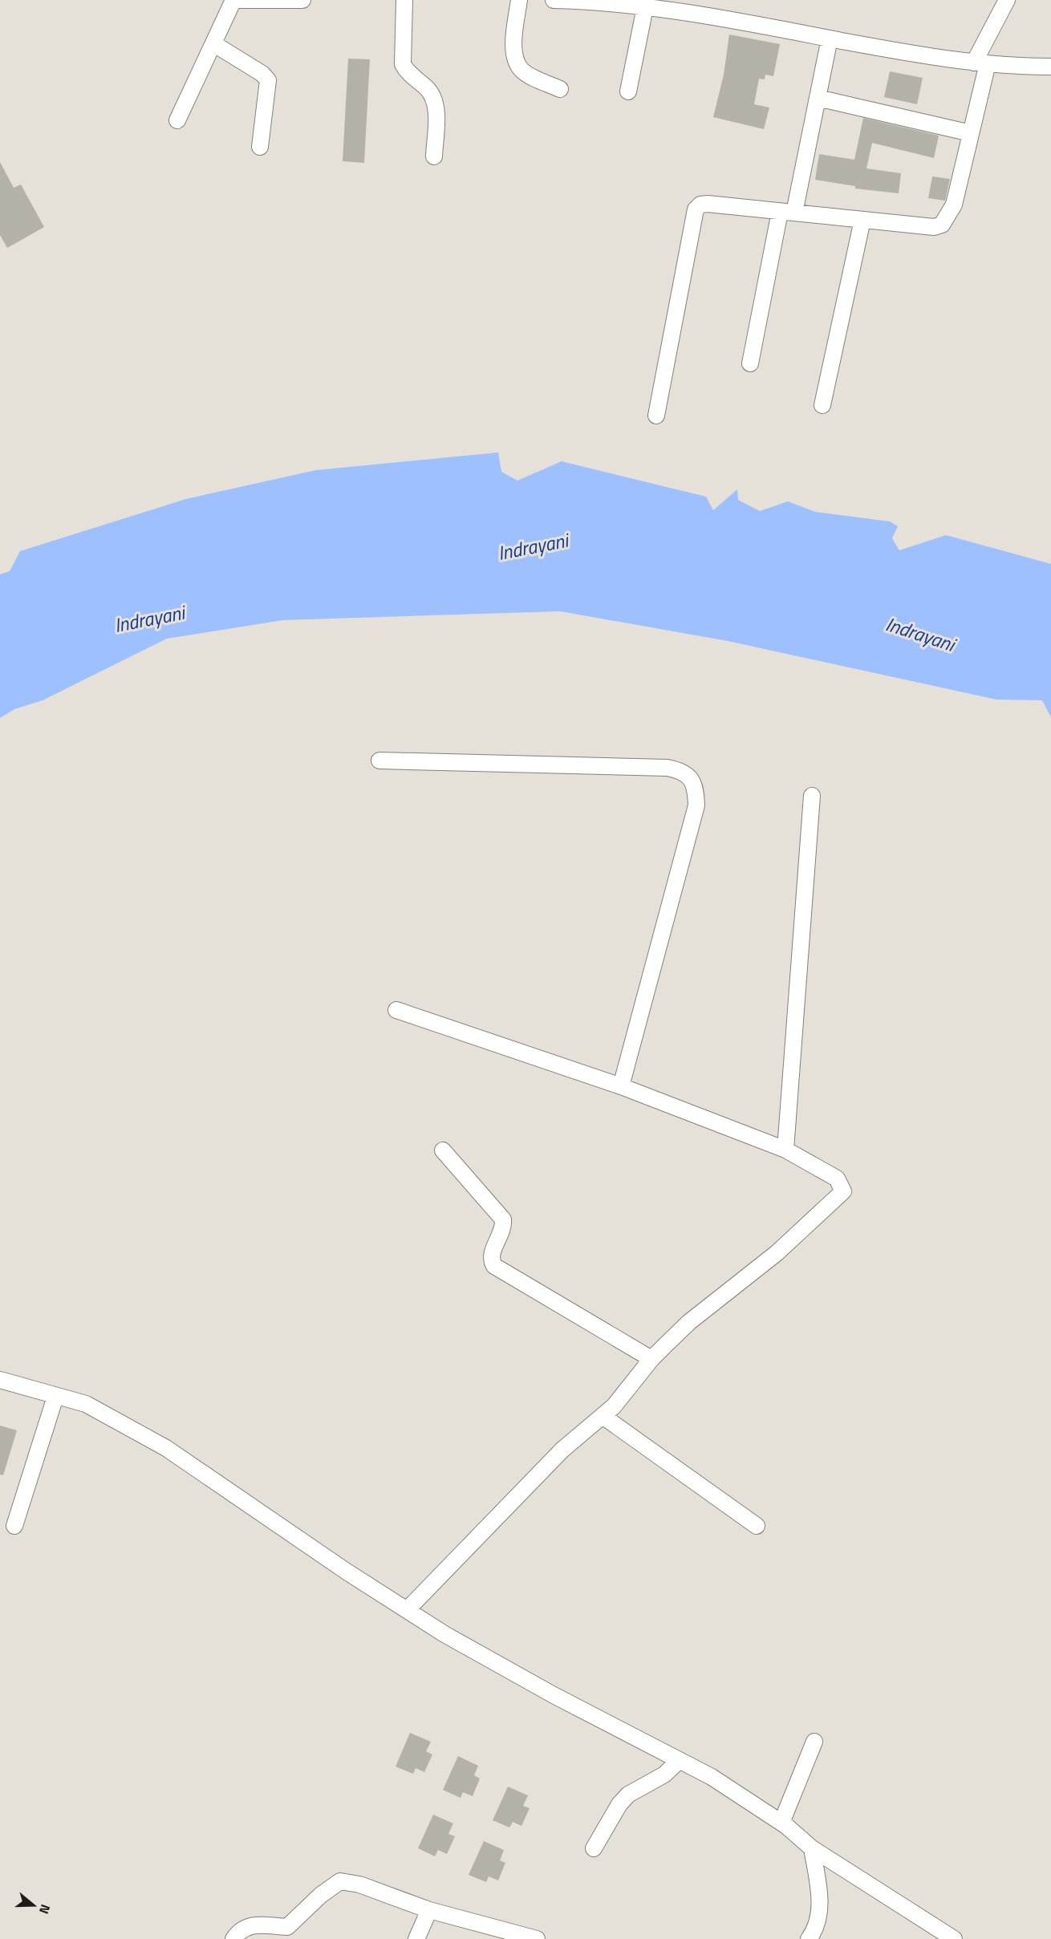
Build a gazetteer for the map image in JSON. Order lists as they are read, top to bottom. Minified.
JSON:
{"water":["Indrayani"],"north":"right"}
